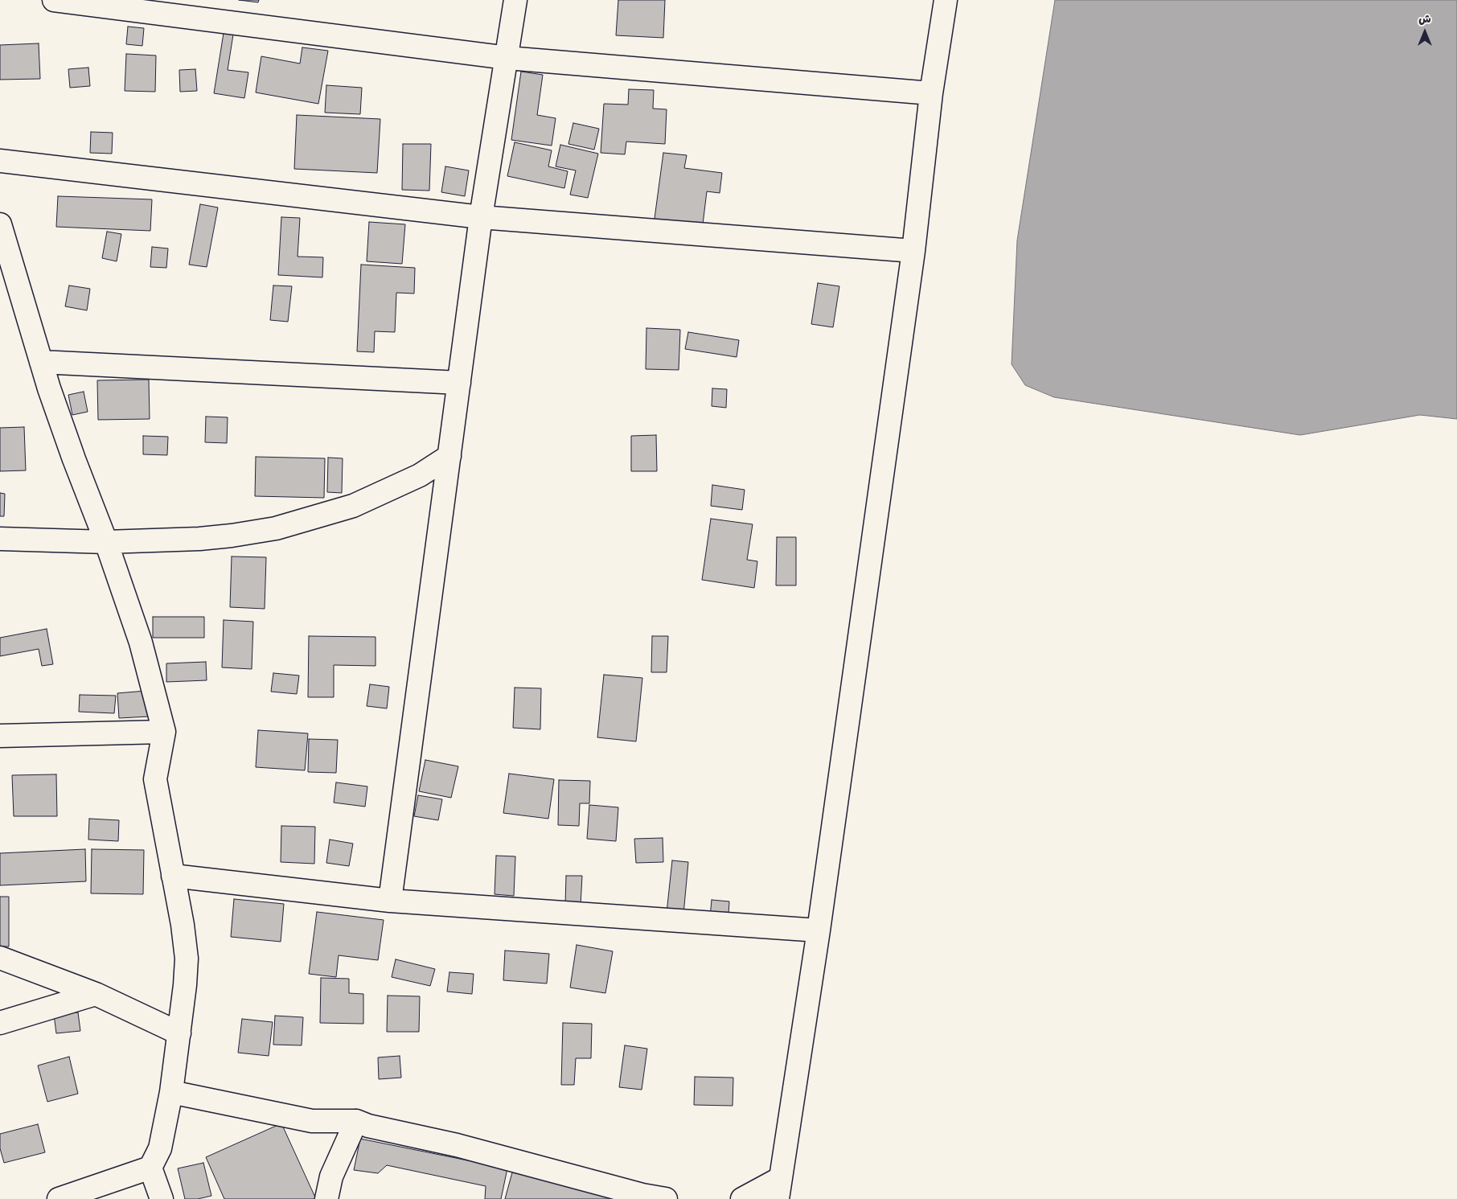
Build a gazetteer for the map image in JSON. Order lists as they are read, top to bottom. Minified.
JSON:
{"north":"top"}
